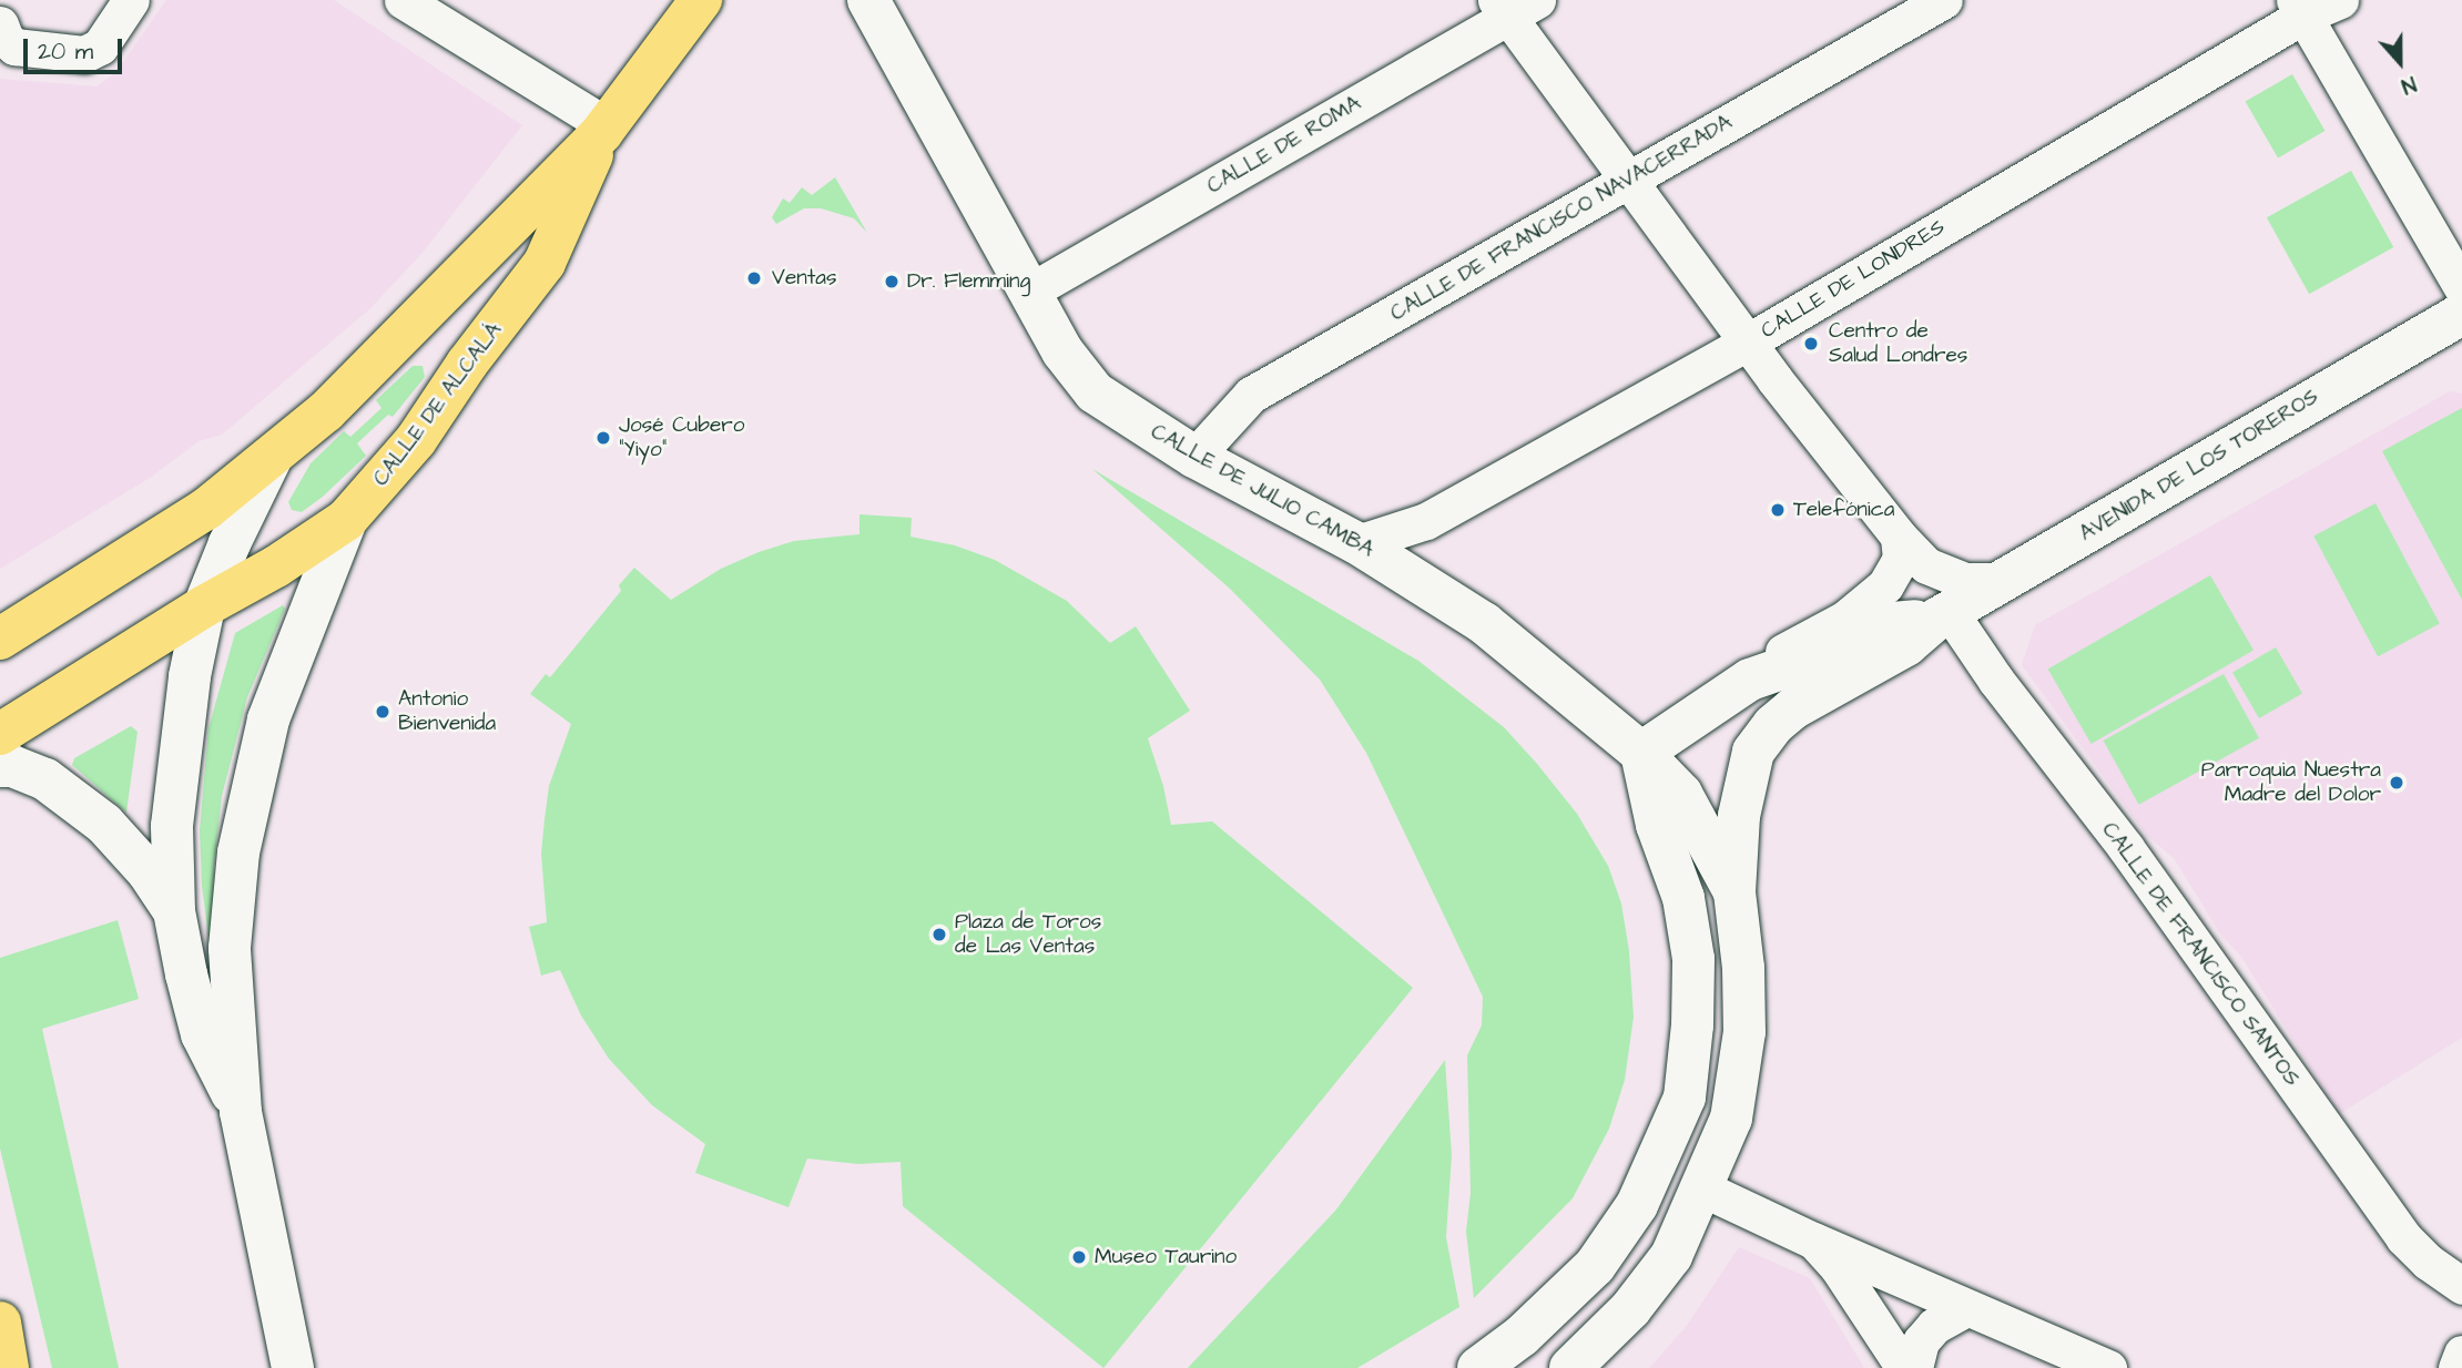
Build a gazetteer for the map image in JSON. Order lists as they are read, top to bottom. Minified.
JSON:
{"streets":{"main road":["CALLE DE ALCALÁ"],"street":["CALLE DE ROMA","CALLE DE FRANCISCO NAVACERRADA","CALLE DE LONDRES","AVENIDA DE LOS TOREROS","CALLE DE JULIO CAMBA","CALLE DE FRANCISCO SANTOS"]},"crossings":[["CALLE DE ROMA","CALLE DE JULIO CAMBA"],["CALLE DE FRANCISCO NAVACERRADA","CALLE DE JULIO CAMBA"],["CALLE DE LONDRES","CALLE DE JULIO CAMBA"],["AVENIDA DE LOS TOREROS","CALLE DE JULIO CAMBA"],["AVENIDA DE LOS TOREROS","CALLE DE FRANCISCO SANTOS"]],"places":["Ventas","Dr. Flemming","Centro de Salud Londres","José Cubero \"Yiyo\"","Telefónica","Antonio Bienvenida","Parroquia Nuestra Madre del Dolor","Plaza de Toros de Las Ventas","Museo Taurino"],"scale_bar":"20 m","north":"bottom"}
